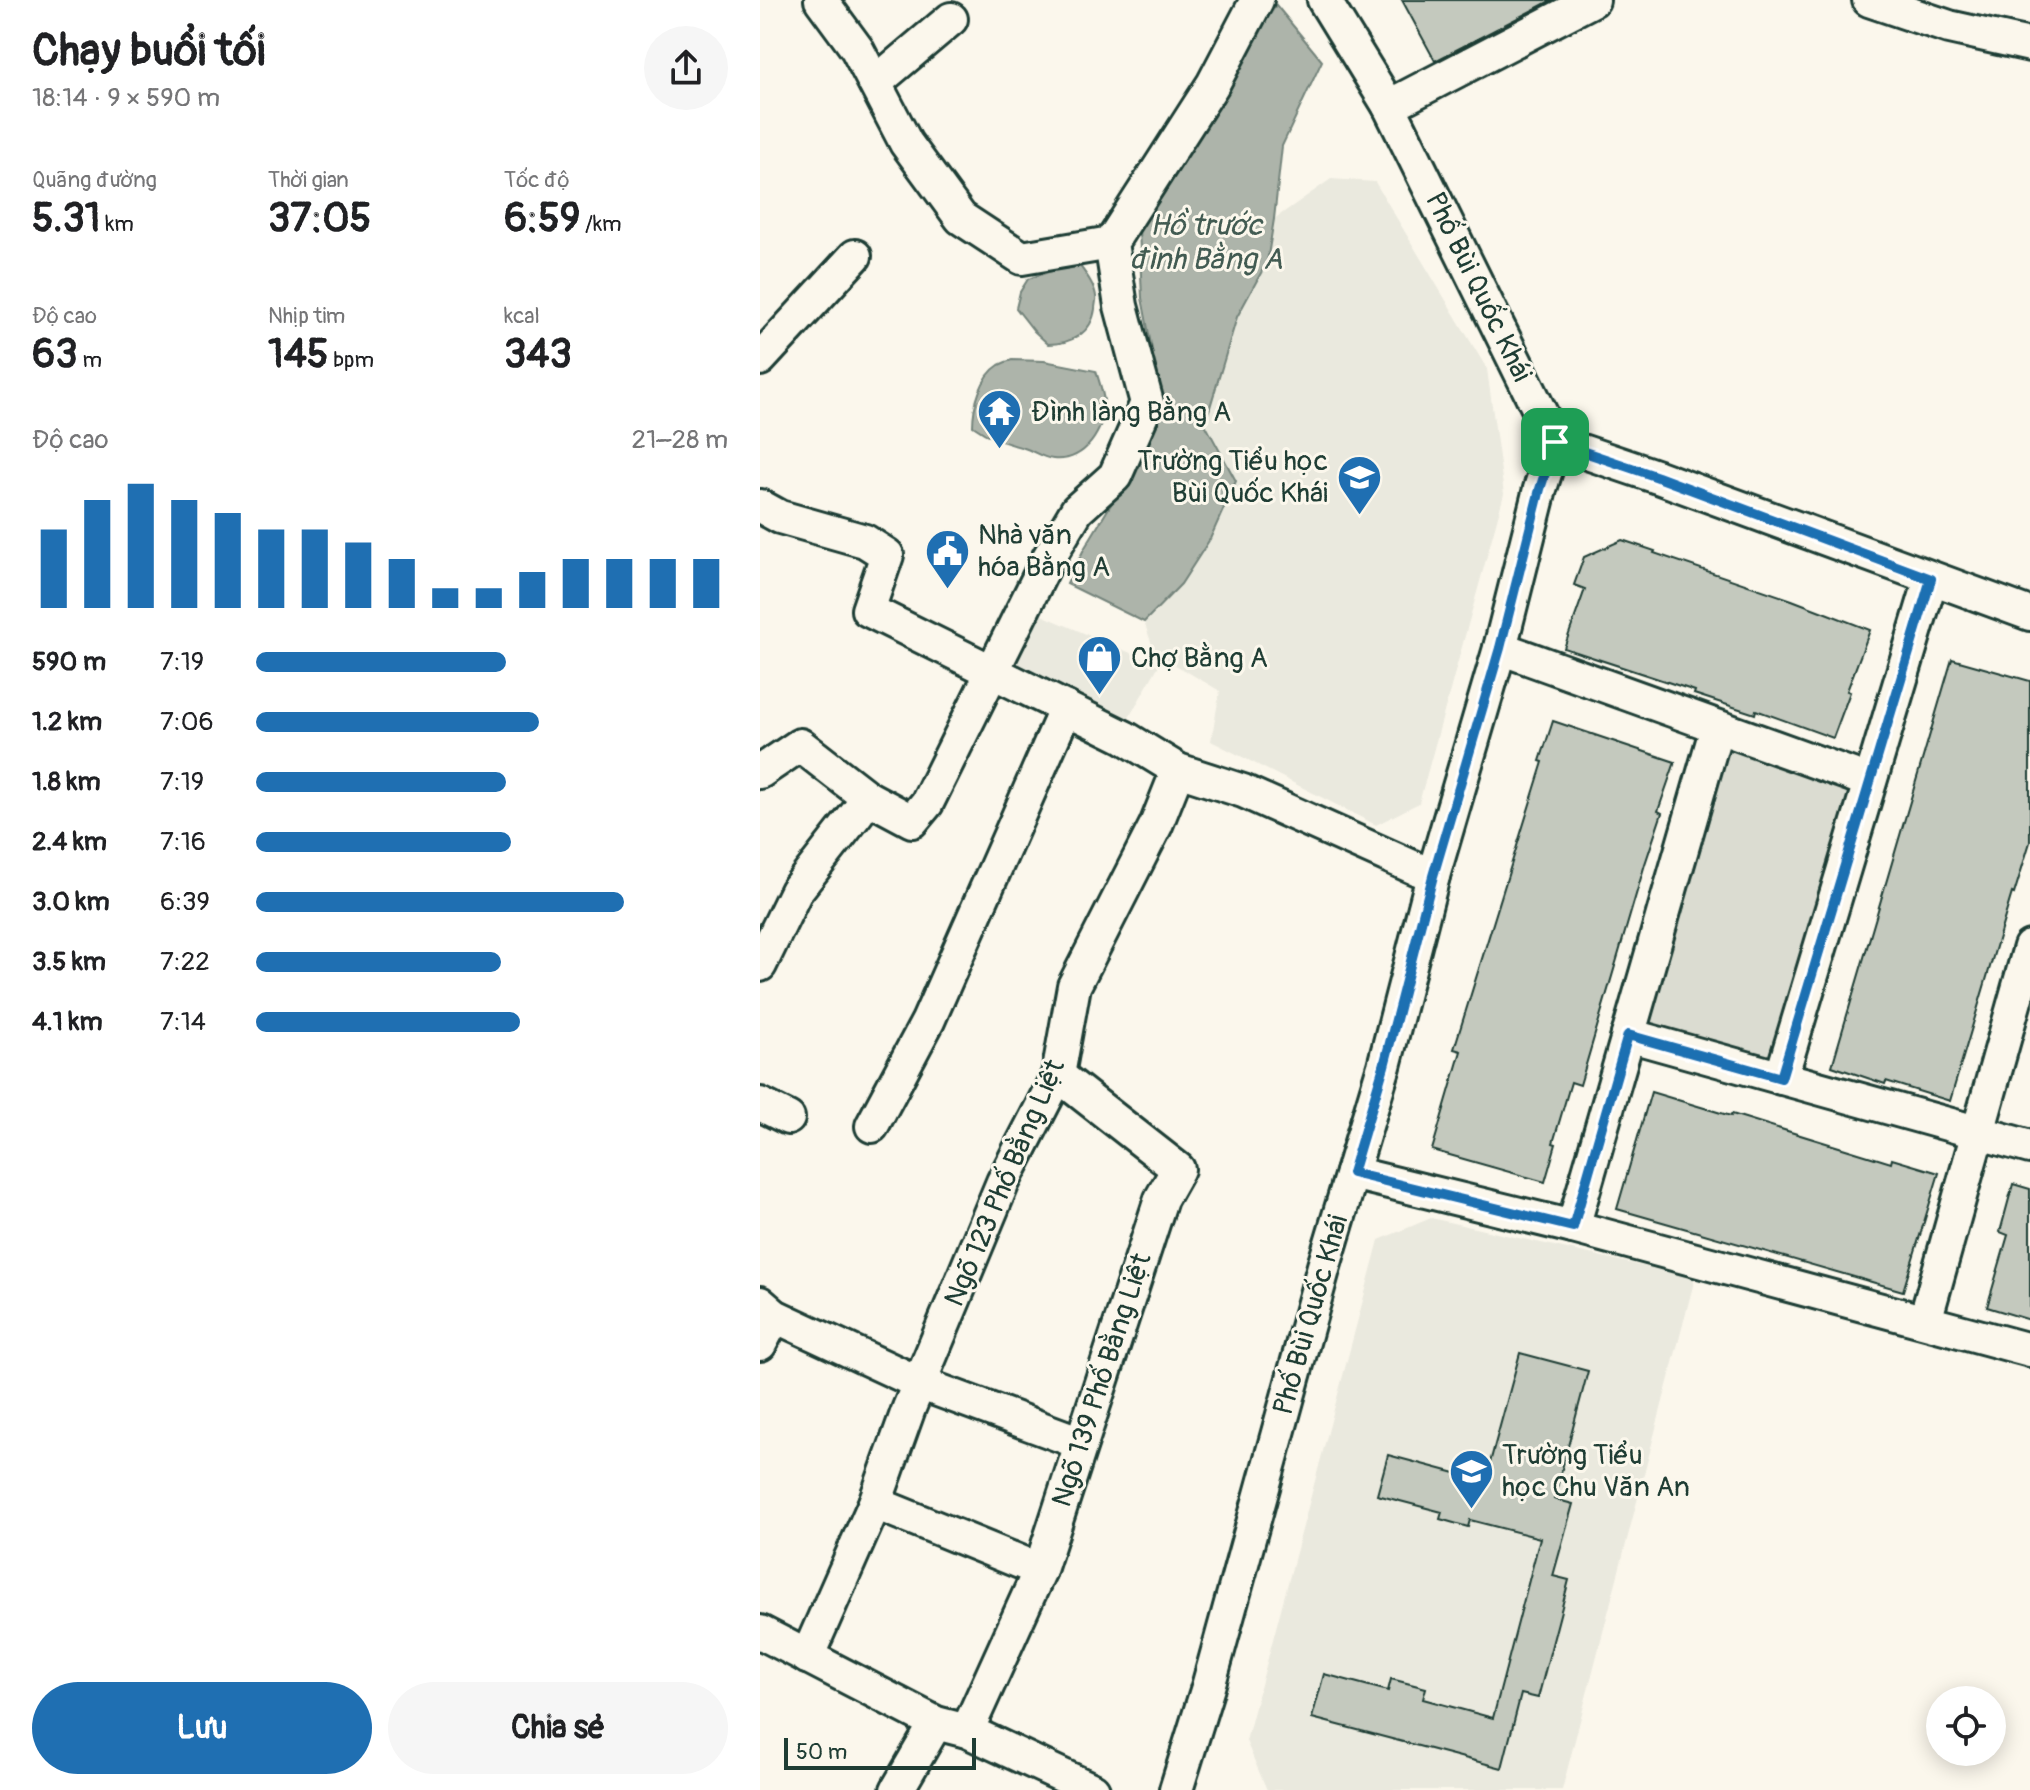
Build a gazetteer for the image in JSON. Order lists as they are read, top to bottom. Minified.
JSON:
{"streets":{"street":["Phố Bùi Quốc Khái","Ngõ 123 Phố Bằng Liệt","Ngõ 139 Phố Bằng Liệt"]},"crossings":[["Ngõ 123 Phố Bằng Liệt","Ngõ 139 Phố Bằng Liệt"]],"water":["Hồ trước đình Bằng A"],"places":{"temple":["Đình làng Bằng A"],"school or university":["Trường Tiểu học Bùi Quốc Khái","Trường Tiểu học Chu Văn An"],"public building":["Nhà văn hóa Bằng A"],"shop":["Chợ Bằng A"]},"scale_bar":"50 m","page":{"heading":["Chạy buổi tối","18:14 · 9 × 590 m"],"stats":[["Quãng đường","5.31 km"],["Thời gian","37:05"],["Tốc độ","6:59 /km"],["Độ cao","63 m"],["Nhịp tim","145 bpm"],["kcal","343"]],"chart":["Độ cao","21–28 m"],"list":[{"name":"590 m","note":"7:19"},{"name":"1.2 km","note":"7:06"},{"name":"1.8 km","note":"7:19"},{"name":"2.4 km","note":"7:16"},{"name":"3.0 km","note":"6:39"},{"name":"3.5 km","note":"7:22"},{"name":"4.1 km","note":"7:14"}],"buttons":["Lưu","Chia sẻ"],"scale":"50 m"}}
